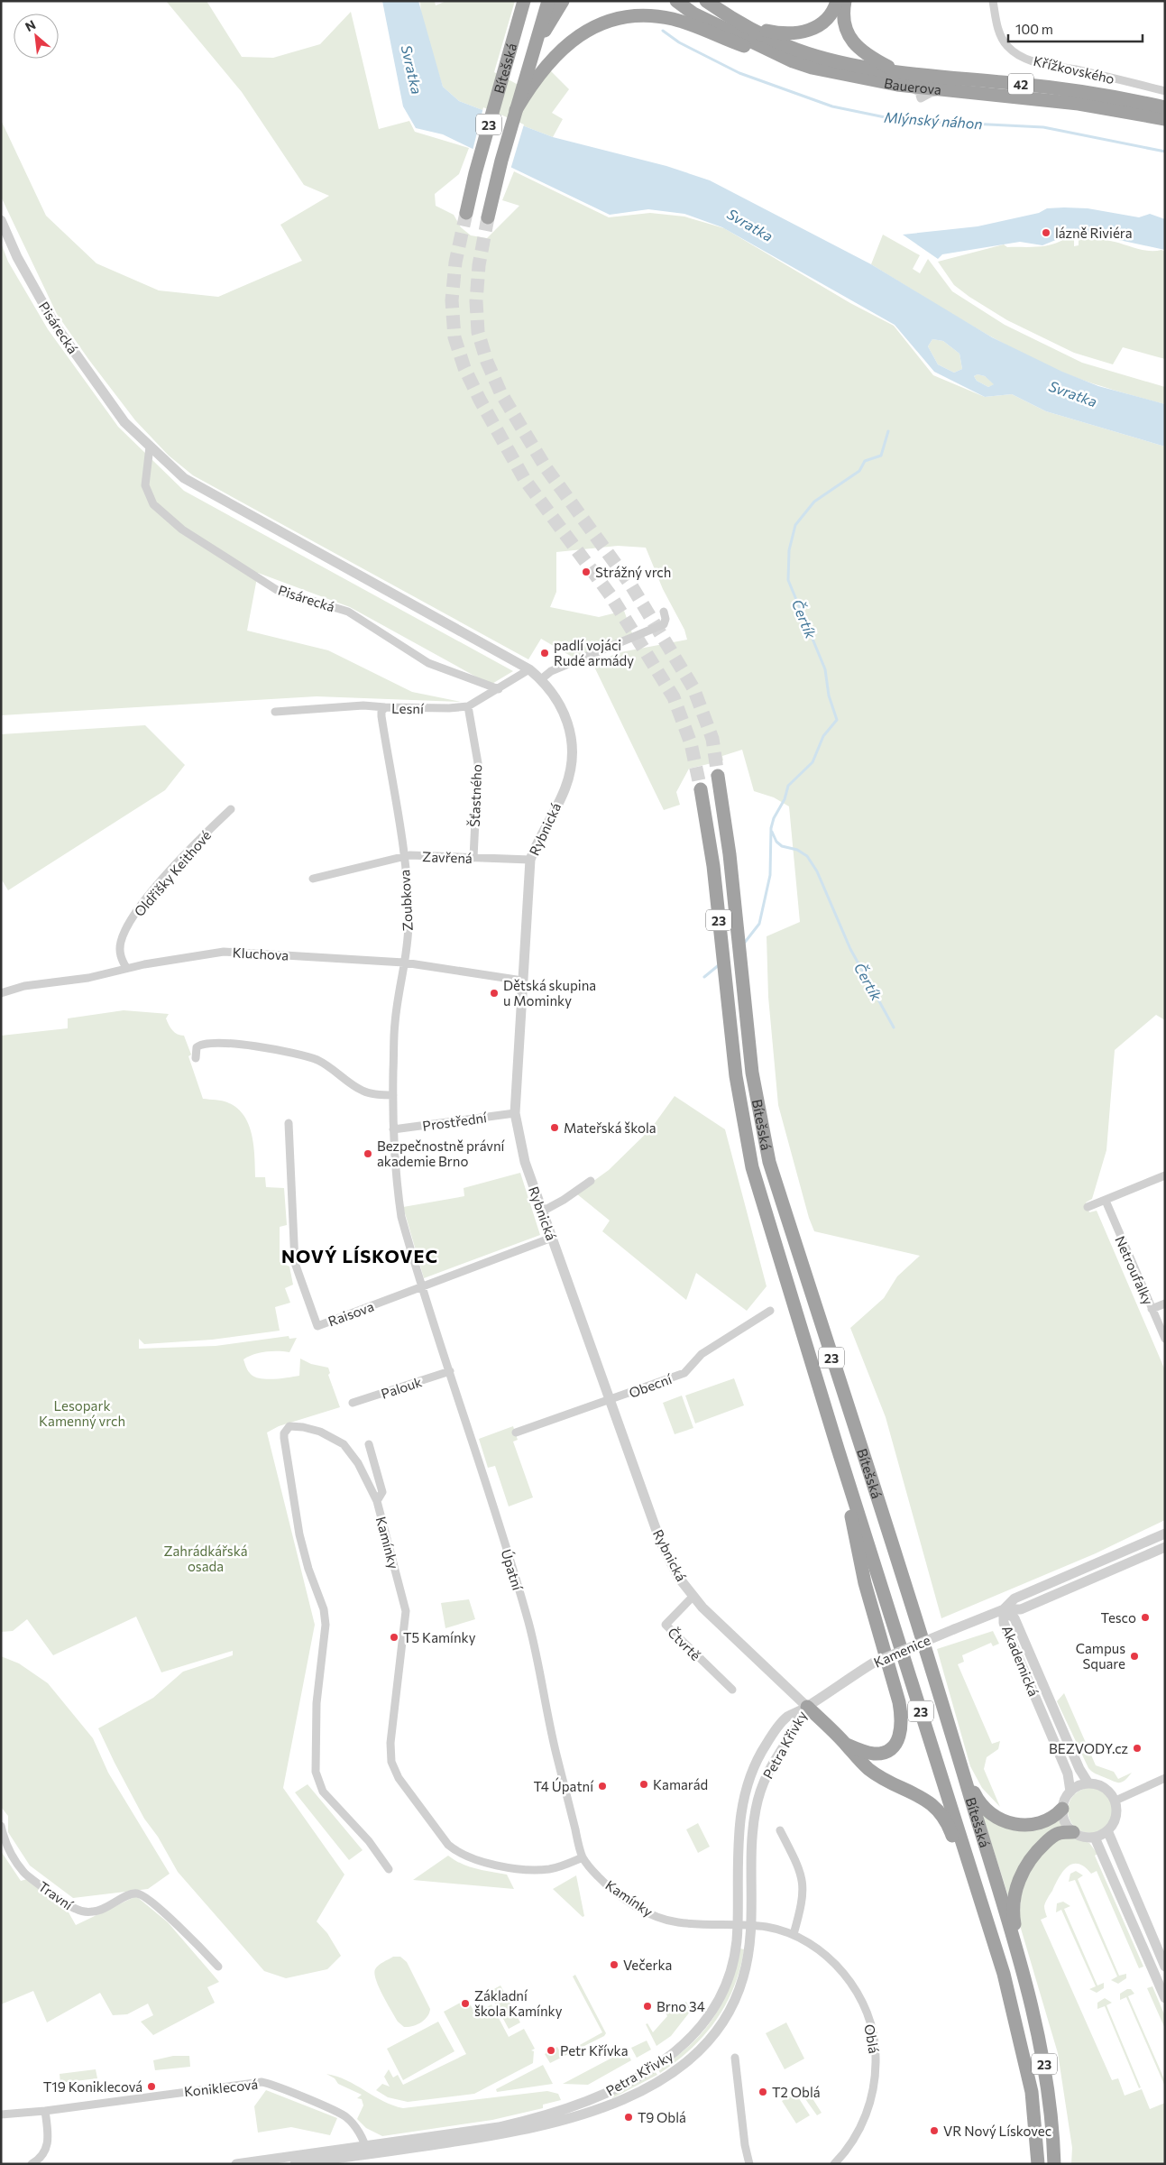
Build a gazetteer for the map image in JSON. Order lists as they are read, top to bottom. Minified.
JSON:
{"streets":{"highway":["Bítešská","42","Bauerova","23"],"street":["Křížkovského","Pisárecká","Lesní","Šťastného","Rybnická","Zavřená","Oldřišky Keithové","Zoubkova","Kluchova","Prostřední","Netroufalky","Raisova","Obecní","Palouk","Kamínky","Úpatní","Čtvrtě","Kamenice","Akademická","Petra Křivky","Travní","Oblá","Koniklecová"]},"crossings":[["42","Bauerova"],["Pisárecká","Rybnická"],["Lesní","Šťastného"],["Lesní","Zoubkova"],["Šťastného","Zavřená"],["Rybnická","Zavřená"],["Rybnická","Kluchova"],["Rybnická","Prostřední"],["Rybnická","Raisova"],["Rybnická","Obecní"],["Rybnická","Čtvrtě"],["Rybnická","Kamenice"],["Rybnická","Petra Křivky"],["Zavřená","Zoubkova"],["Oldřišky Keithové","Kluchova"],["Zoubkova","Kluchova"],["Zoubkova","Prostřední"],["Zoubkova","Raisova"],["Zoubkova","Úpatní"],["Raisova","Úpatní"],["Palouk","Úpatní"],["Kamínky","Úpatní"],["Kamínky","Petra Křivky"],["Kamínky","Oblá"],["Kamenice","Akademická"],["Kamenice","Petra Křivky"],["Petra Křivky","Oblá"],["Petra Křivky","Koniklecová"]],"districts":["NOVÝ LÍSKOVEC"],"water":["Svratka","Mlýnský náhon","Čertík"],"parks":["Lesopark Kamenný vrch","Zahrádkářská osada"],"places":["lázně Riviéra","Strážný vrch","padlí vojáci Rudé armády","Dětská skupina u Mominky","Mateřská škola","Bezpečnostně právní akademie Brno","Tesco","T5 Kamínky","Campus Square","BEZVODY.cz","Kamarád","T4 Úpatní","Večerka","Základní škola Kamínky","Brno 34","Petr Křívka","T19 Koniklecová","T2 Oblá","T9 Oblá","VR Nový Lískovec"],"scale_bar":"100 m","north":"top left"}
